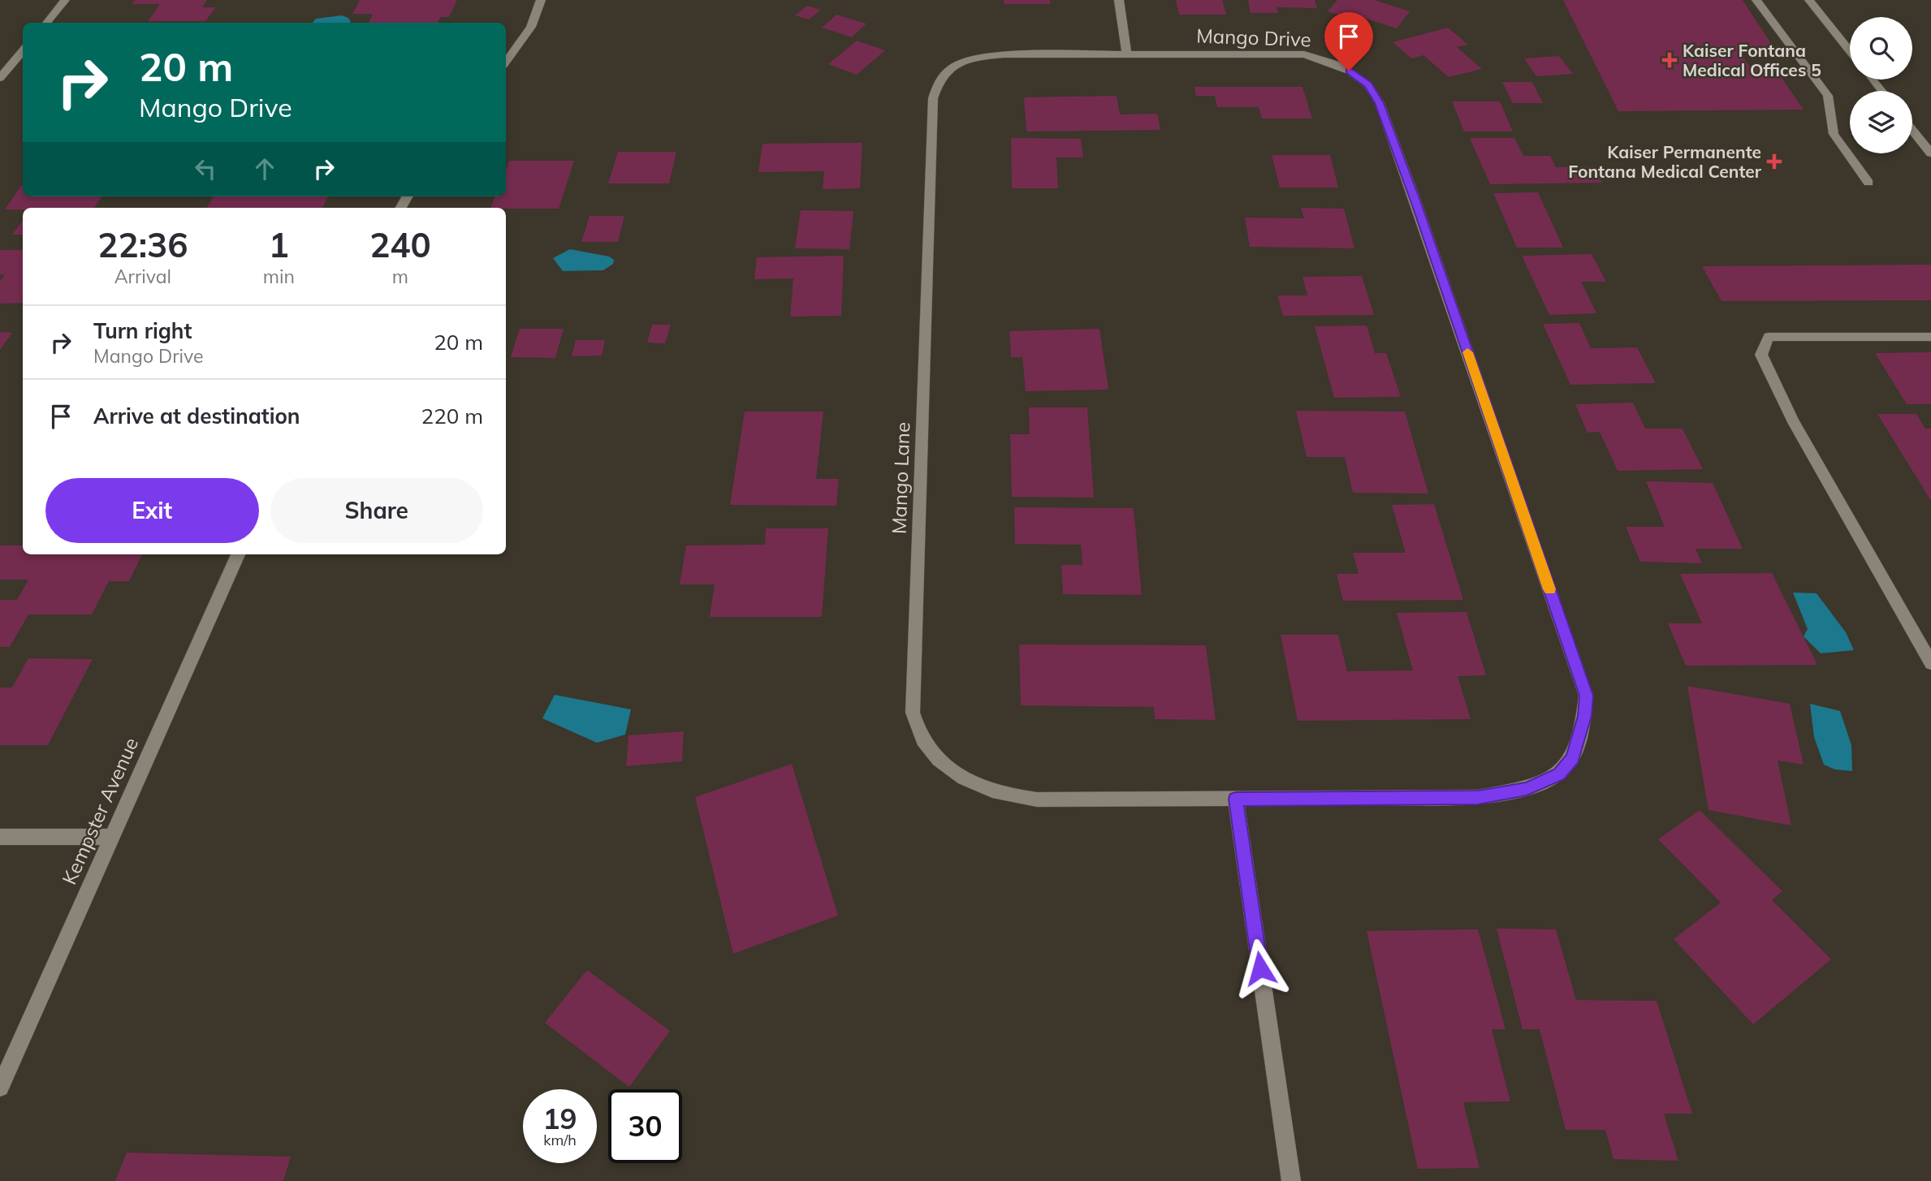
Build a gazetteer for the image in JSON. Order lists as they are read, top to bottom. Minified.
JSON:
{"streets":{"street":["Mango Drive","Mango Lane","Kempster Avenue"]},"crossings":[["Mango Drive","Mango Lane"]],"places":{"health":["Kaiser Fontana Medical Offices 5","Kaiser Permanente Fontana Medical Center"]},"page":{"turn":["20 m","Mango Drive"],"eta":["22:36","Arrival","1","min","240","m"],"list":[{"name":"Turn right","note":"Mango Drive","value":"20 m"},{"name":"Arrive at destination","value":"220 m"}],"buttons":["Exit","Share"],"speed":"19 km/h","limit":"30"}}
